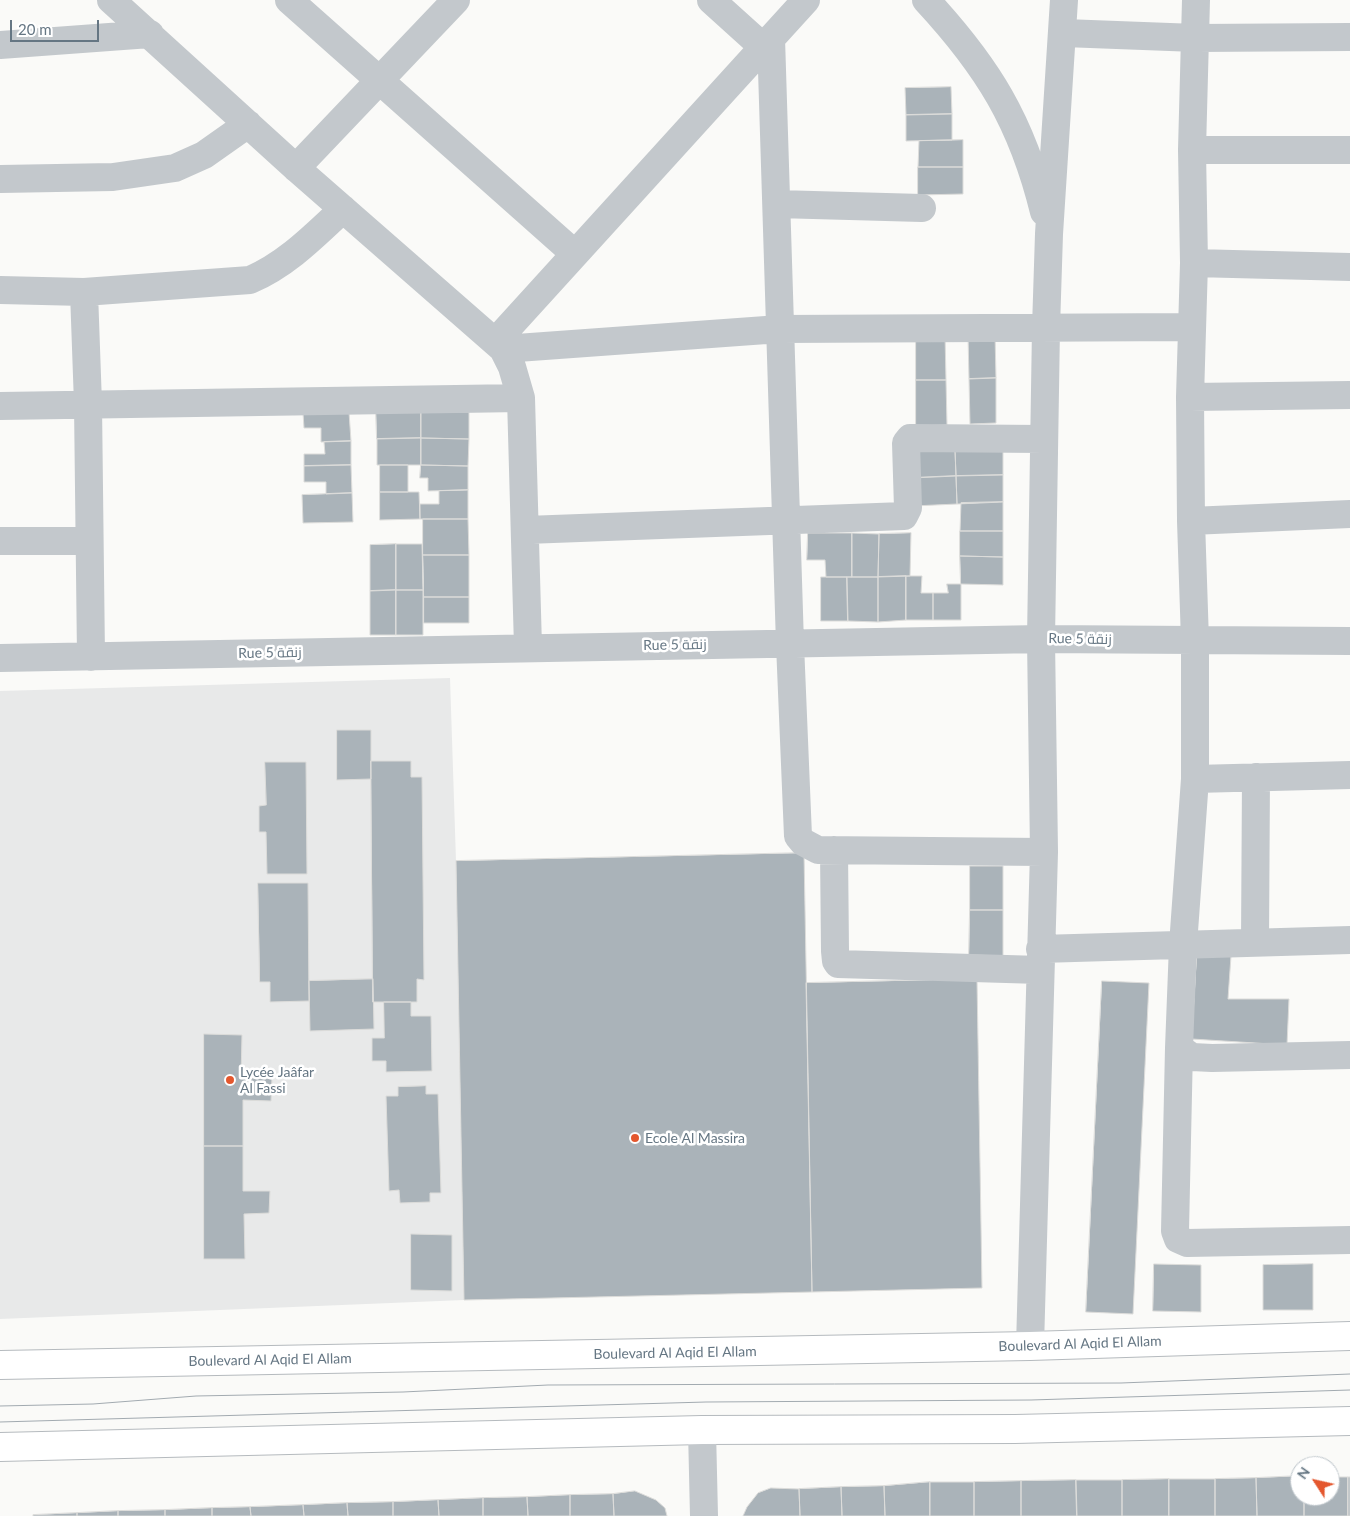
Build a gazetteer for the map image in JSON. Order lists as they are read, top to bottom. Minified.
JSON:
{"streets":{"main road":["Boulevard Al Aqid El Allam"],"street":["Rue 5 زنقة"]},"places":["Lycée Jaâfar Al Fassi","Ecole Al Massira"],"scale_bar":"20 m","north":"top left"}
